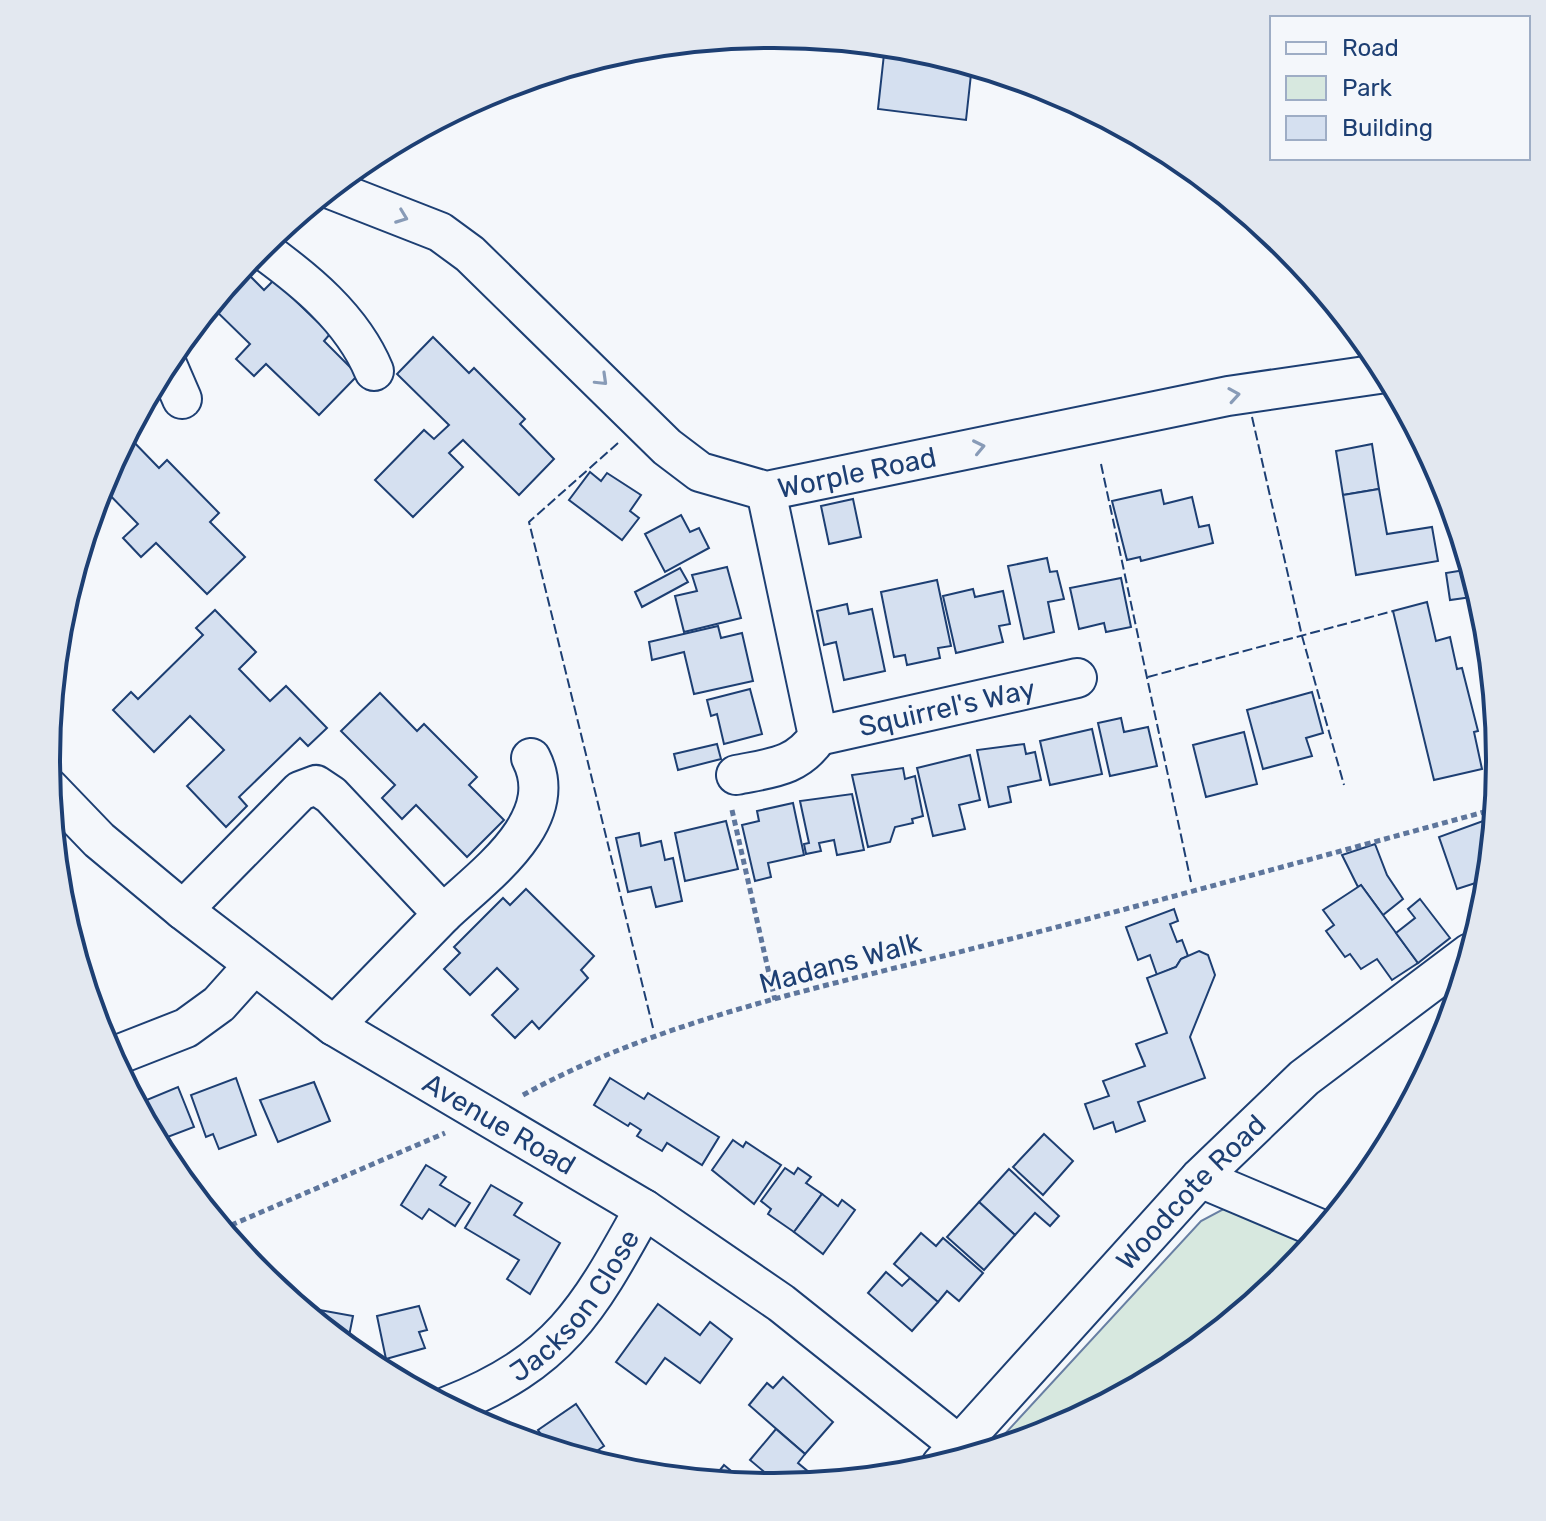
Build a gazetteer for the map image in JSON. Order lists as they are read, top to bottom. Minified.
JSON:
{"streets":{"street":["Worple Road","Squirrel's Way","Avenue Road","Woodcote Road","Jackson Close"],"path":["Madans Walk"]},"crossings":[["Madans Walk","Avenue Road"],["Avenue Road","Jackson Close"]],"one_way":["Worple Road"],"legend":["Road","Park","Building"]}
